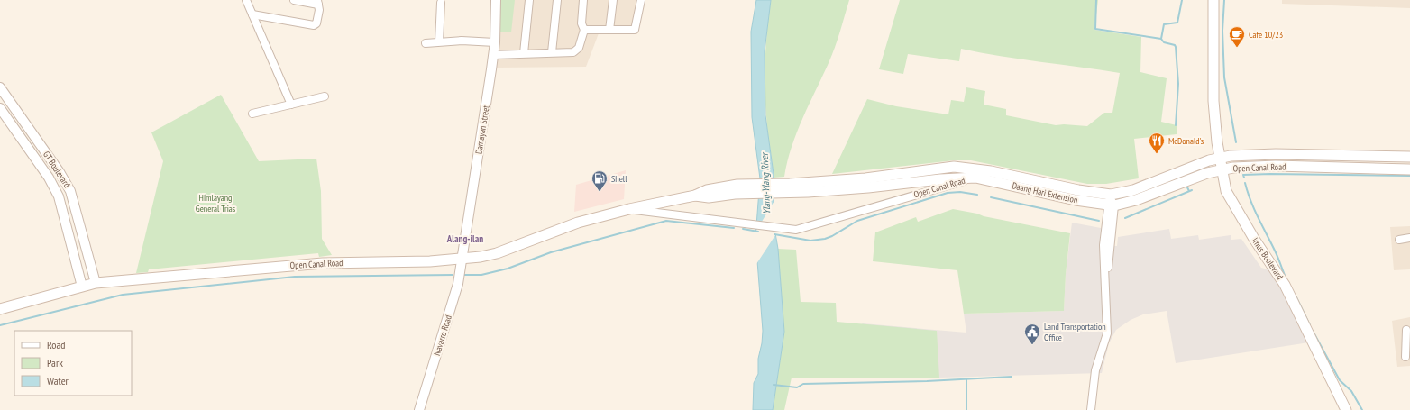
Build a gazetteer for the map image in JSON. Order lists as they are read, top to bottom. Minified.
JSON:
{"streets":{"main road":["Open Canal Road","Daang Hari Extension","Imus Boulevard"],"street":["Damayan Street","GT Boulevard","Navarro Road"]},"crossings":[["Damayan Street","Open Canal Road"],["Damayan Street","Navarro Road"],["Open Canal Road","GT Boulevard"],["Open Canal Road","Daang Hari Extension"],["Open Canal Road","Imus Boulevard"],["Open Canal Road","Navarro Road"]],"districts":["Alang-ilan"],"water":["Ylang-Ylang River"],"parks":["Himlayang General Trias"],"places":{"cafe":["Cafe 10/23"],"restaurant":["McDonald's"],"fuel station":["Shell"],"public building":["Land Transportation Office"]},"legend":["Road","Park","Water"]}
